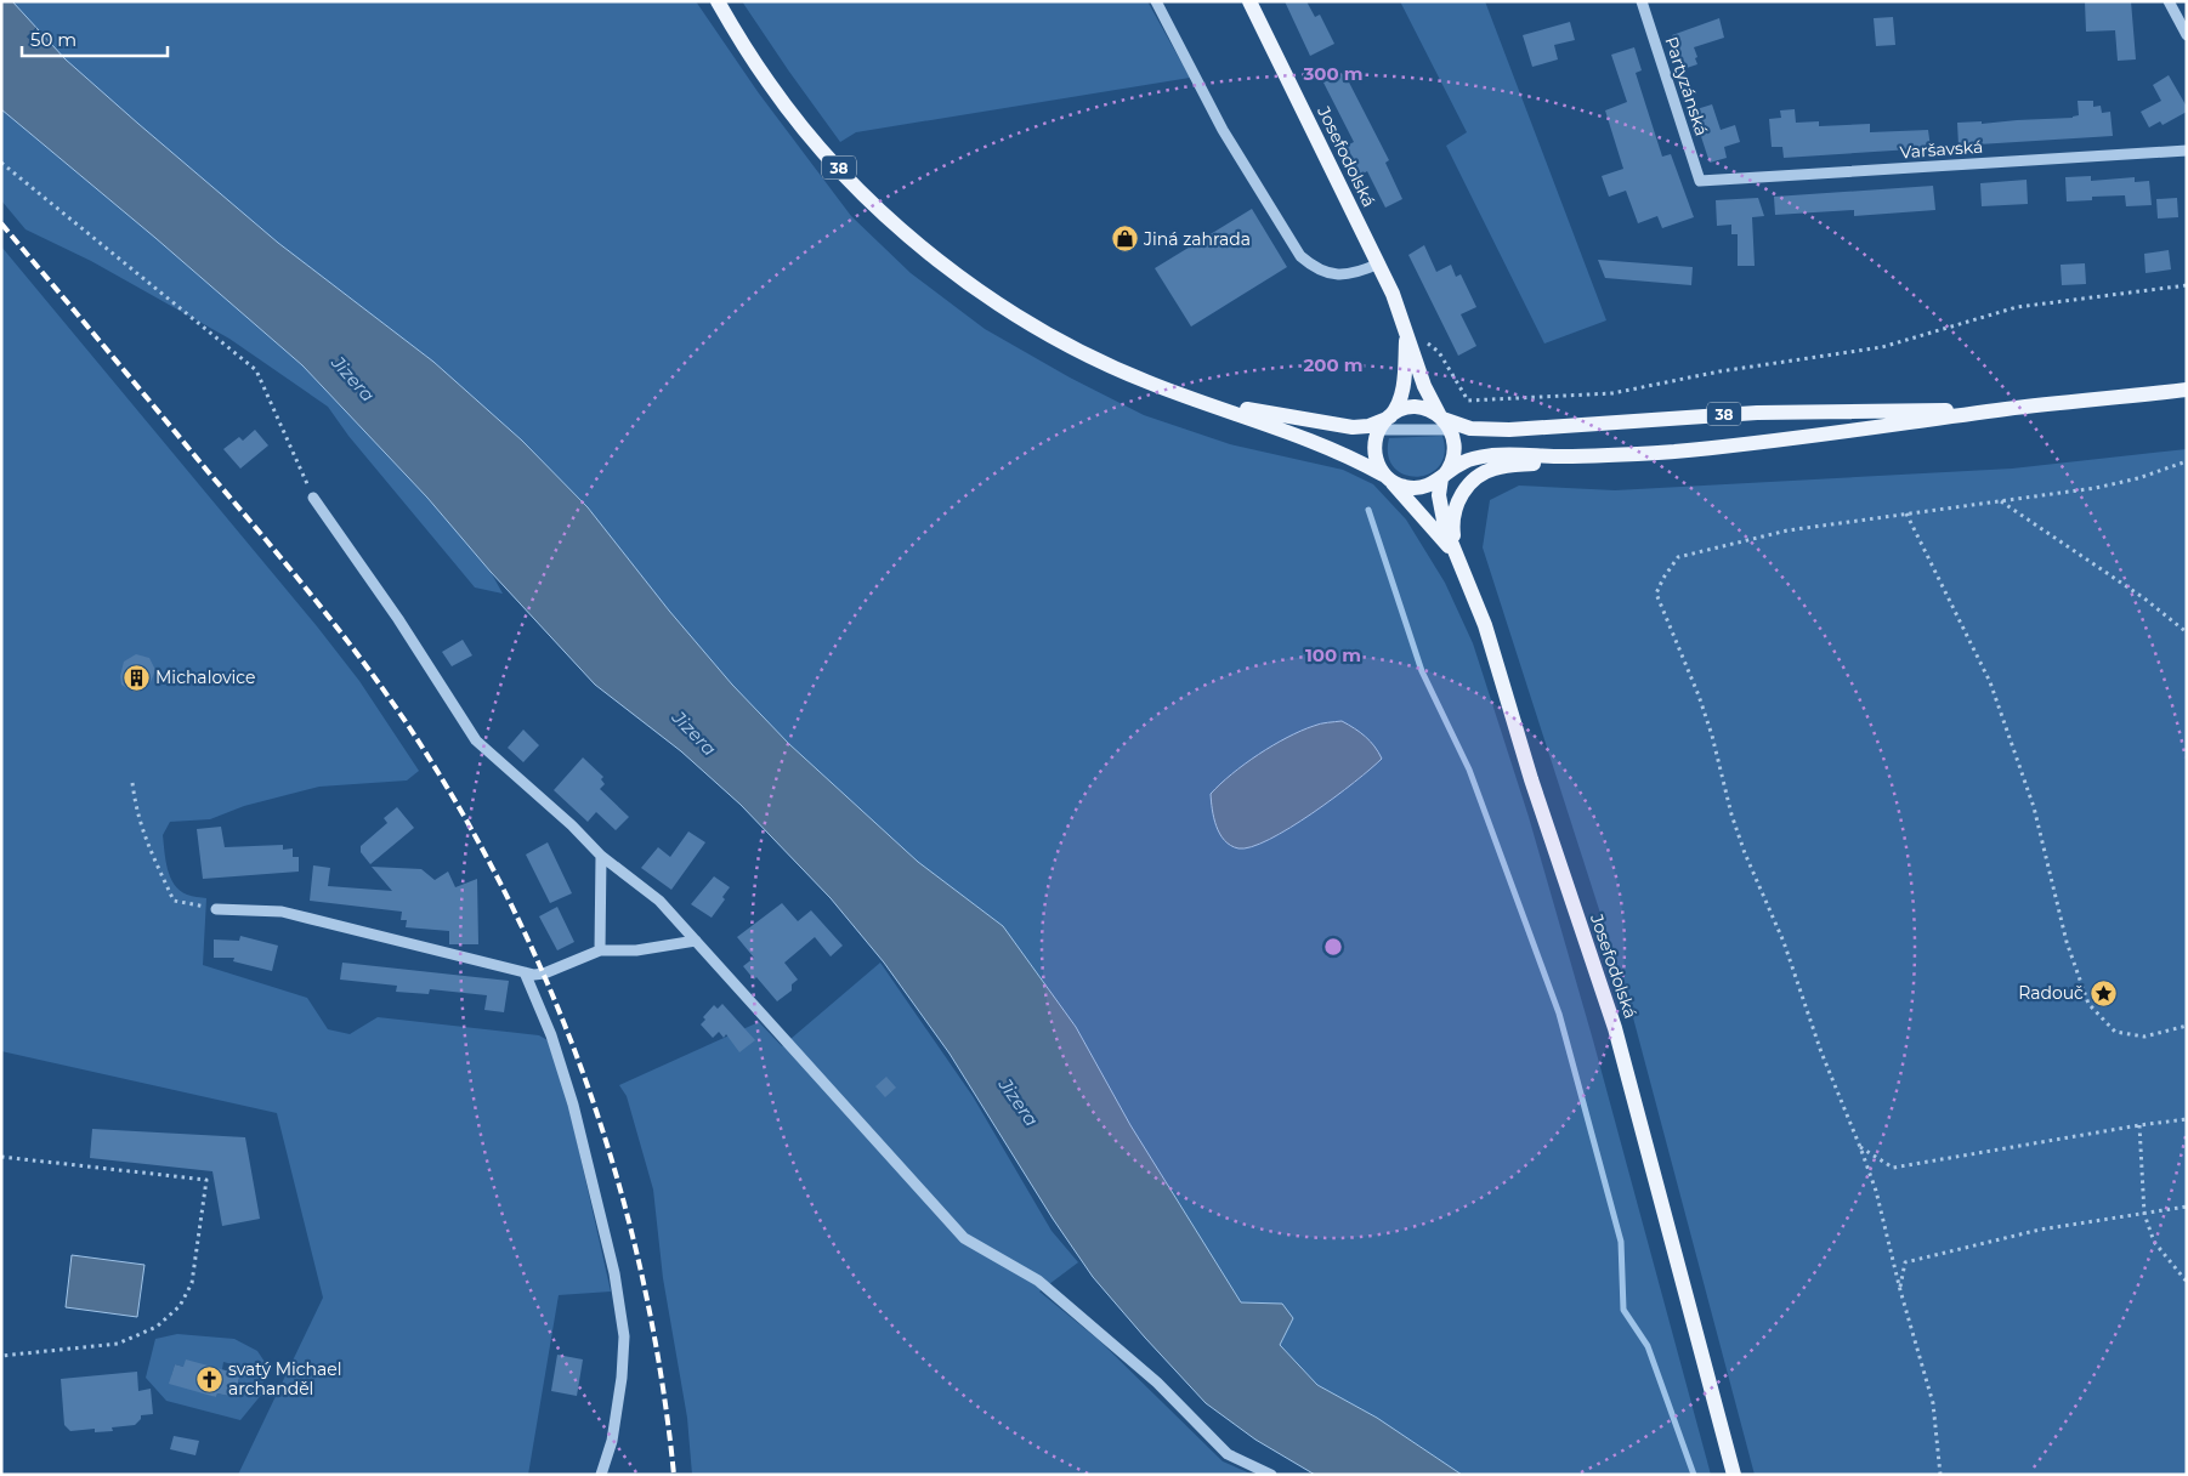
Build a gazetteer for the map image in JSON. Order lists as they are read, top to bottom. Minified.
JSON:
{"streets":{"main road":["Josefodolská","38"],"street":["Partyzánská","Varšavská"]},"crossings":[["Partyzánská","Varšavská"],["Josefodolská","38"]],"water":["Jizera"],"places":{"shop":["Jiná zahrada"],"building":["Michalovice"],"place":["Radouč"],"church":["svatý Michael archanděl"]},"scale_bar":"50 m","rings":["300 m","200 m","100 m"]}
